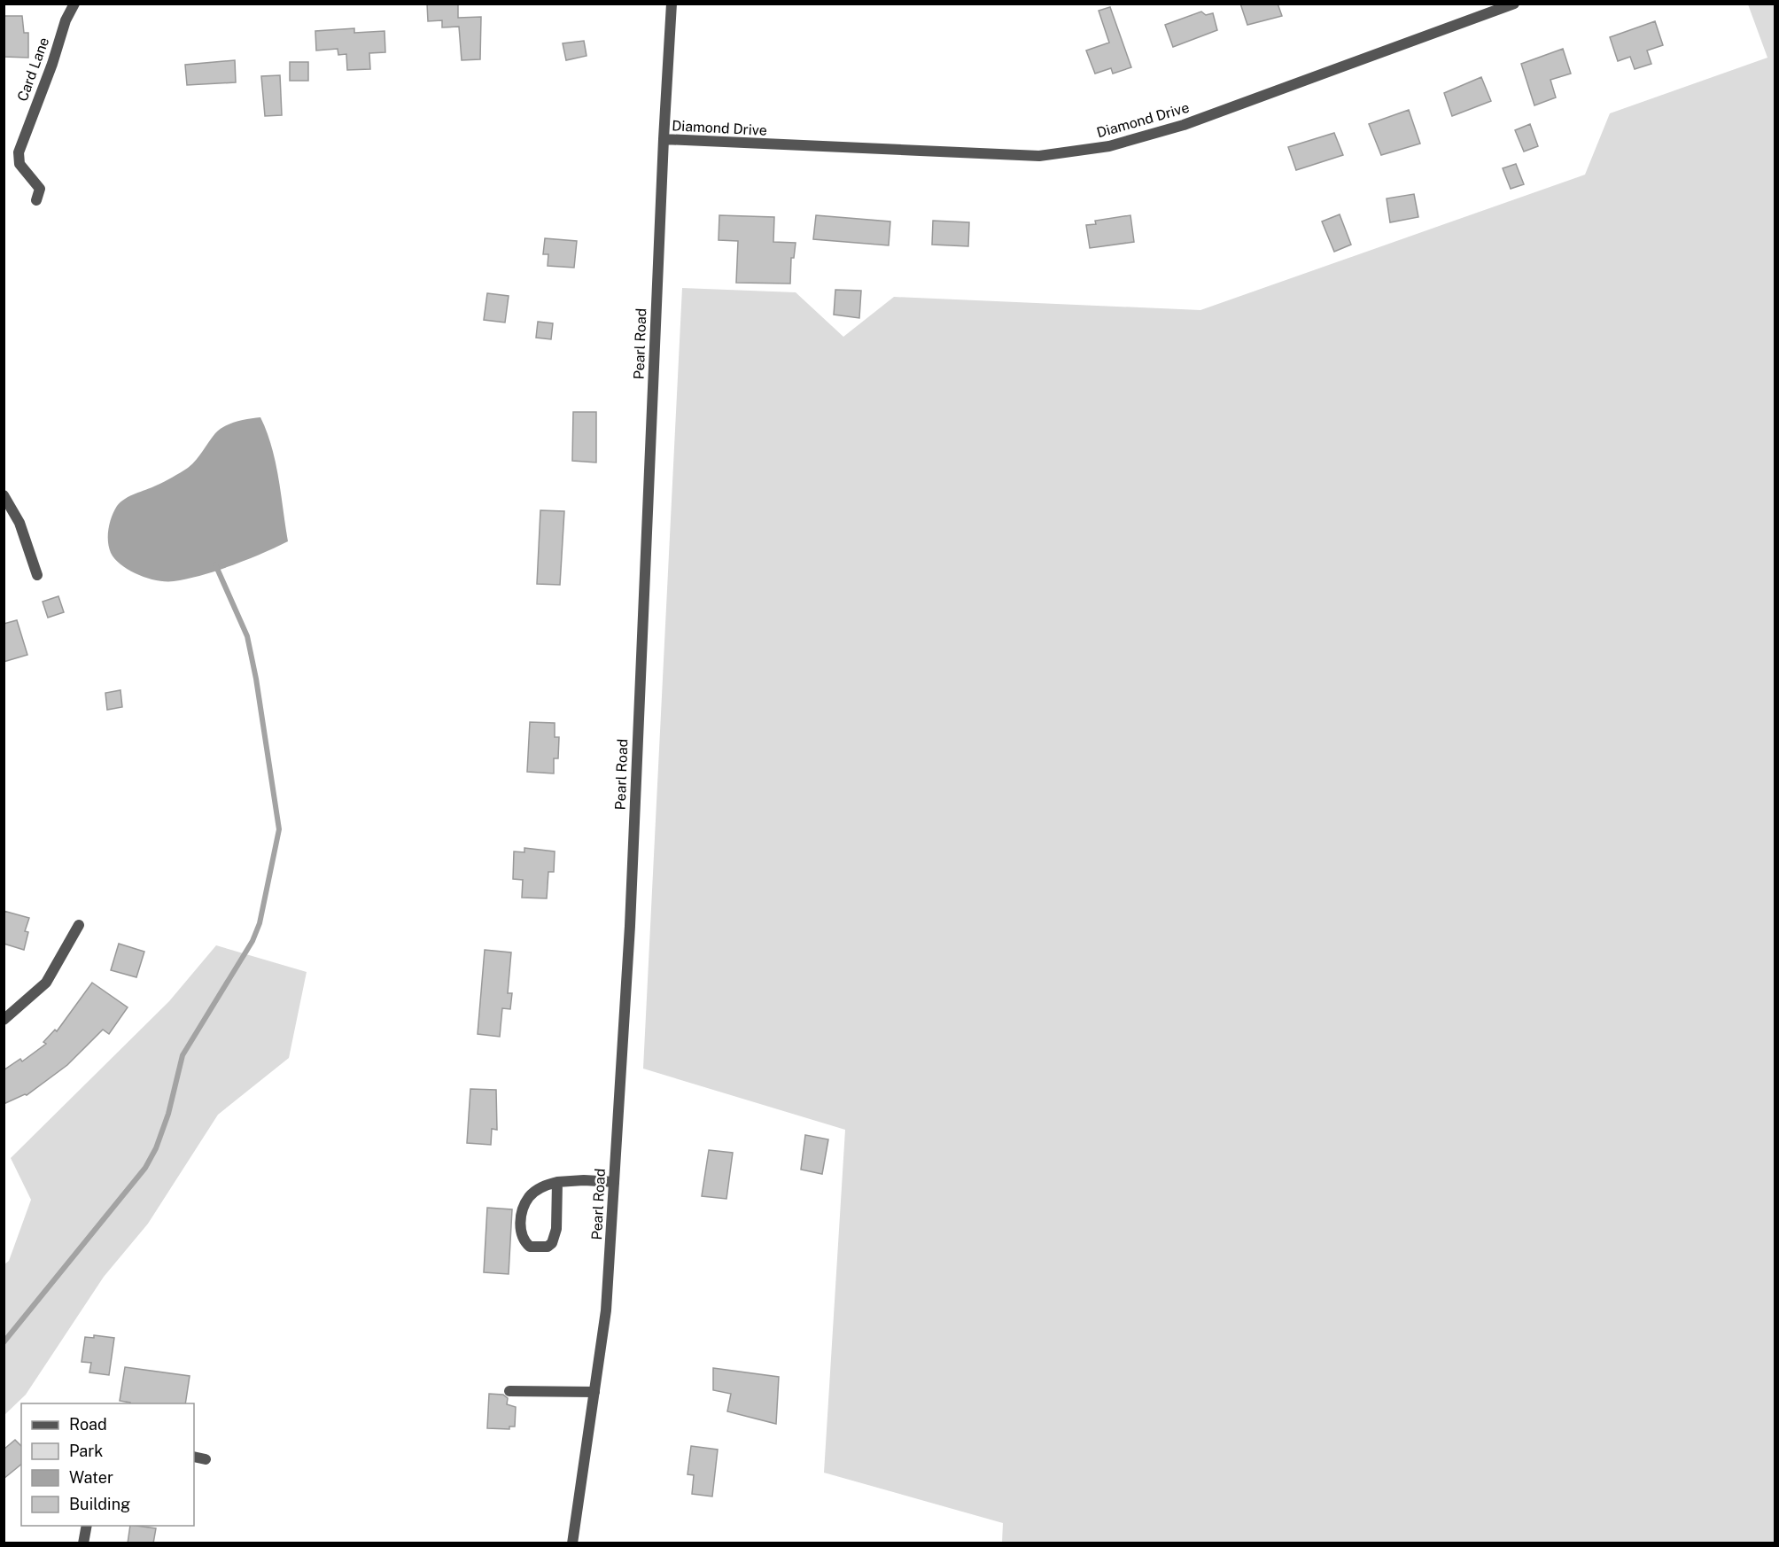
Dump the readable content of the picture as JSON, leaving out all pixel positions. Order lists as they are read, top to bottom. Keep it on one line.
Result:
{"streets":{"street":["Card Lane","Diamond Drive","Pearl Road"]},"crossings":[["Diamond Drive","Pearl Road"]],"legend":["Road","Park","Water","Building"]}
